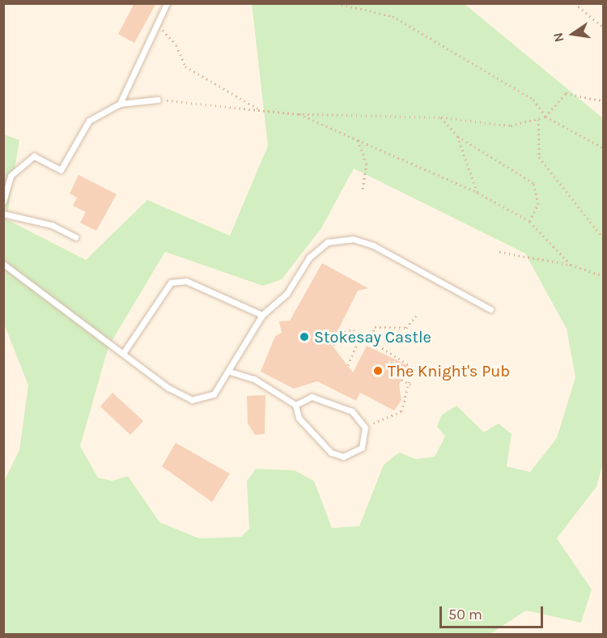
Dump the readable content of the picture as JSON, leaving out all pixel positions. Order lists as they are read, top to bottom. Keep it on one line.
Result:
{"places":["Stokesay Castle","The Knight's Pub"],"scale_bar":"50 m","north":"left"}
